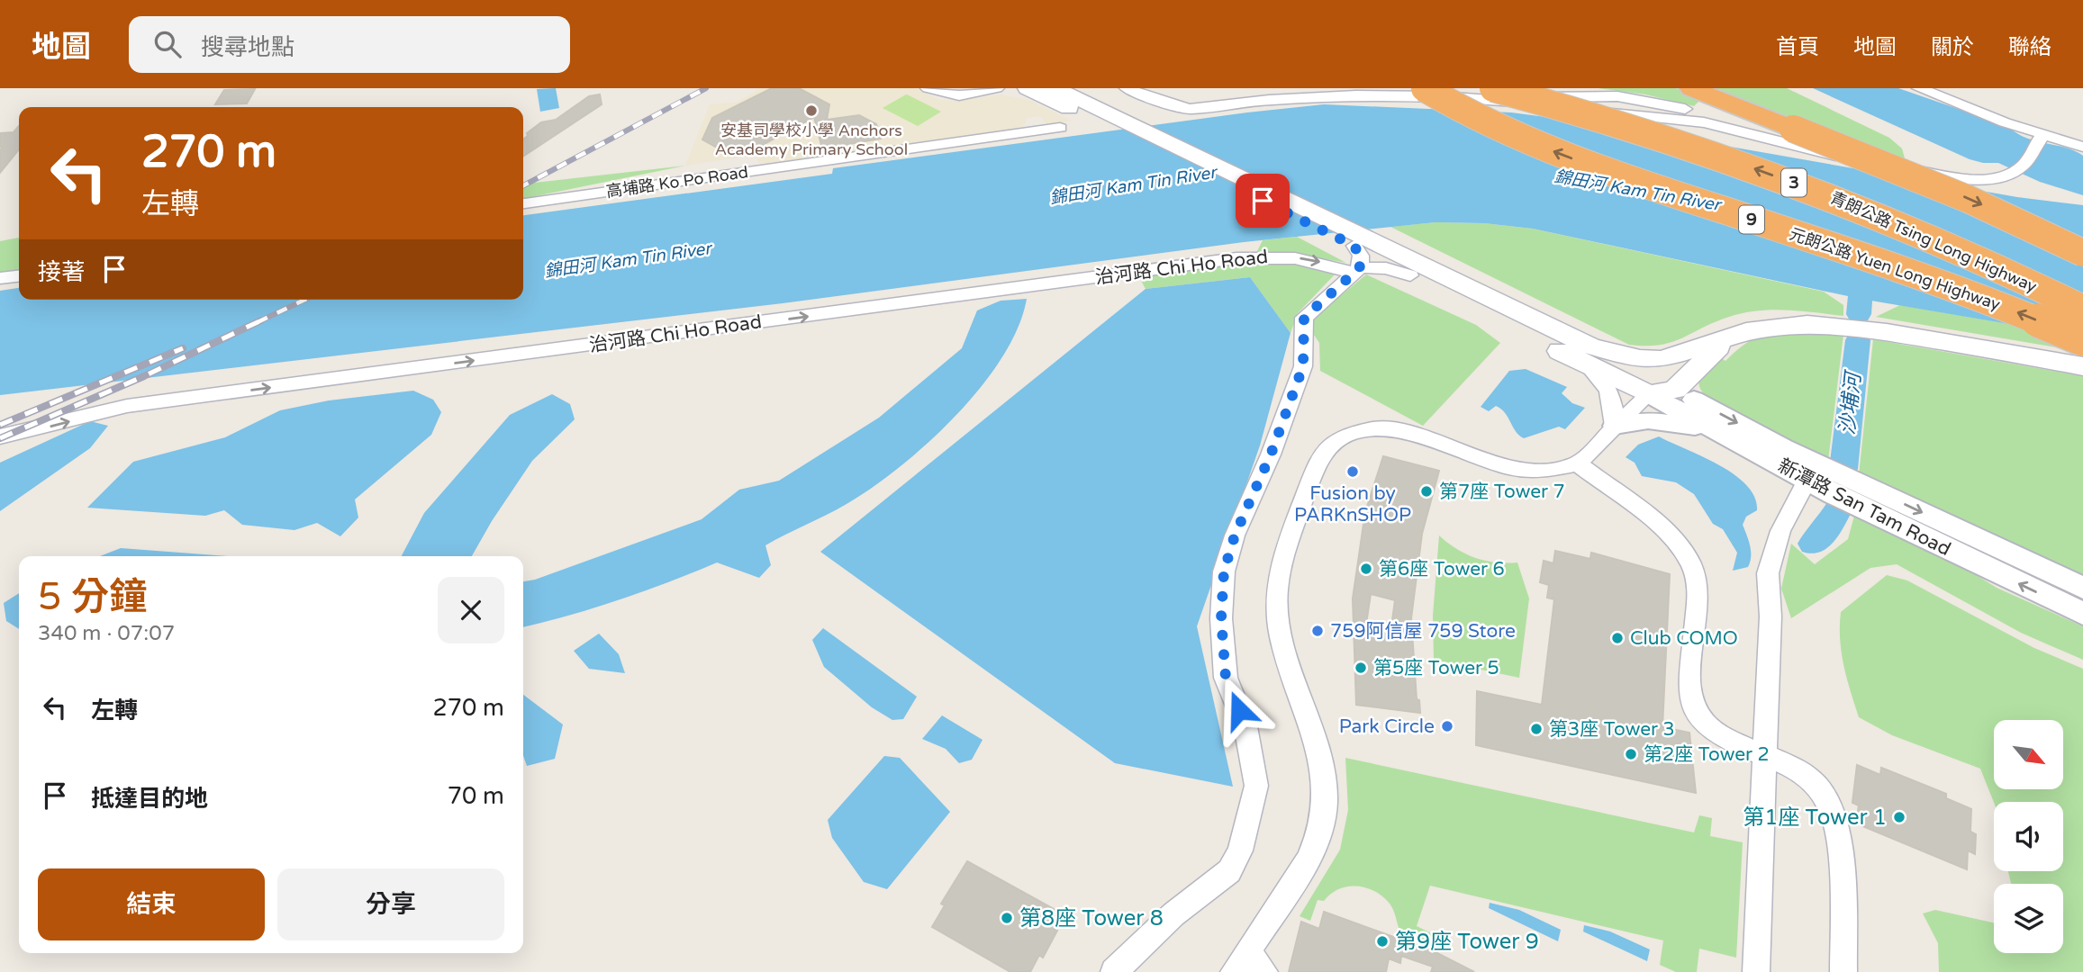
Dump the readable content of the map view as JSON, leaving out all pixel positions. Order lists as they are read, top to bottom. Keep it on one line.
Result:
{"streets":{"highway":["3","9","青朗公路 Tsing Long Highway","元朗公路 Yuen Long Highway"],"street":["高埔路 Ko Po Road","治河路 Chi Ho Road","新潭路 San Tam Road"]},"one_way":["治河路 Chi Ho Road"],"water":["錦田河 Kam Tin River","沙埔河"],"places":["安基司學校小學 Anchors Academy Primary School","Fusion by PARKnSHOP","第7座 Tower 7","第6座 Tower 6","759阿信屋 759 Store","Club COMO","第5座 Tower 5","Park Circle","第3座 Tower 3","第2座 Tower 2","第1座 Tower 1","第8座 Tower 8","第9座 Tower 9"],"north":"bottom right","page":{"header":"地圖","search":"搜尋地點","nav":["首頁","地圖","關於","聯絡"],"turn":["270 m","左轉"],"then":"接著","heading":["5 分鐘","340 m · 07:07"],"list":[{"name":"左轉","value":"270 m"},{"name":"抵達目的地","value":"70 m"}],"buttons":["結束","分享"]}}
